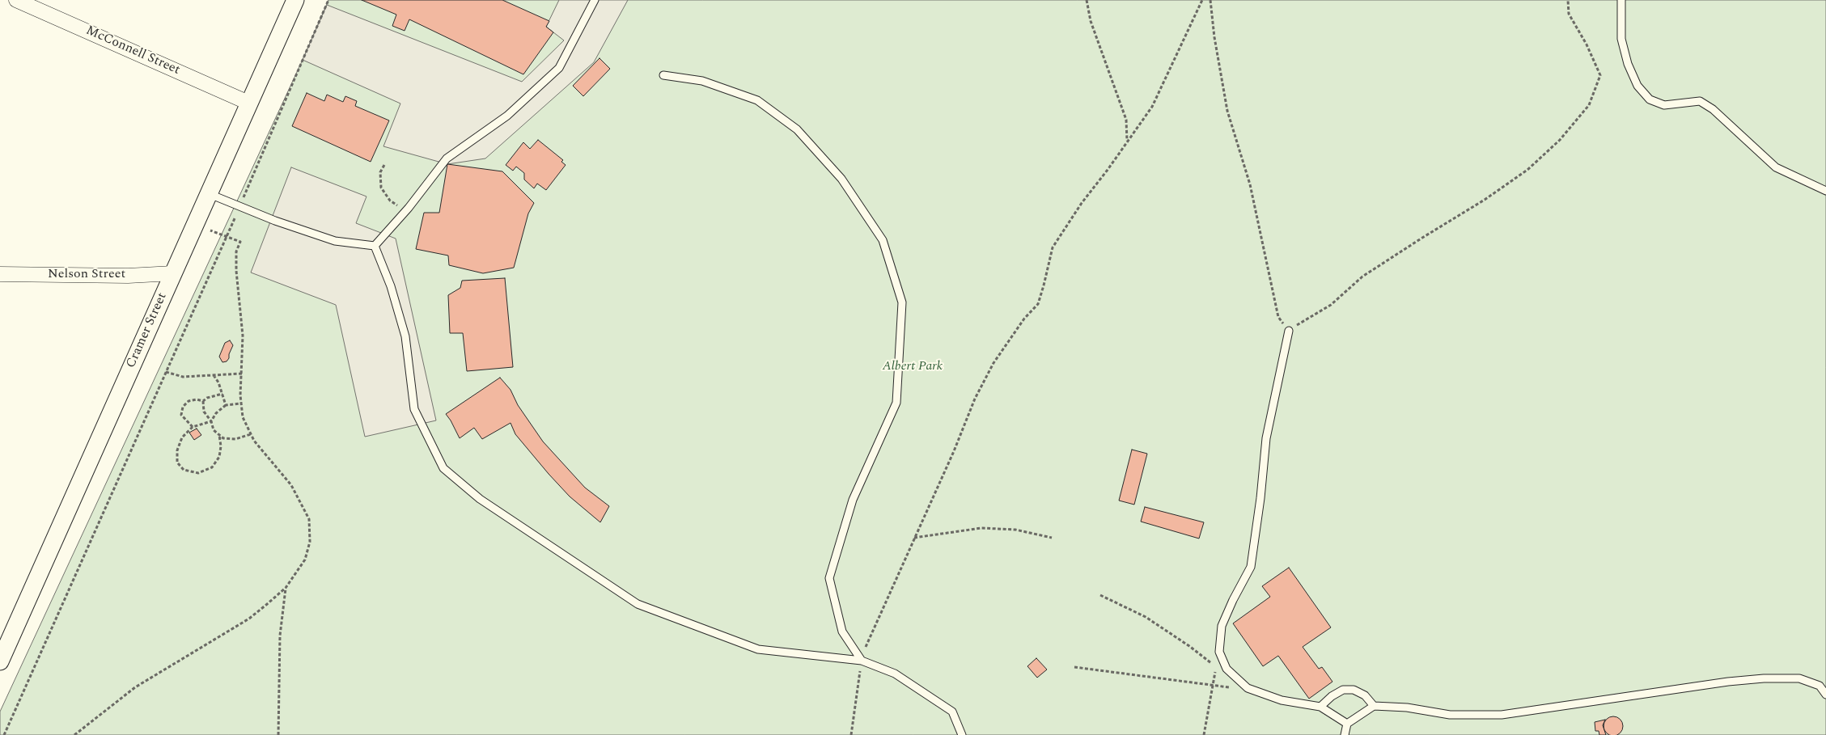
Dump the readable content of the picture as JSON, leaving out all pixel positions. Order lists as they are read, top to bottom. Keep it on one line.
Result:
{"streets":{"street":["McConnell Street","Nelson Street","Cramer Street"]},"crossings":[["McConnell Street","Cramer Street"],["Nelson Street","Cramer Street"]],"parks":["Albert Park"]}
